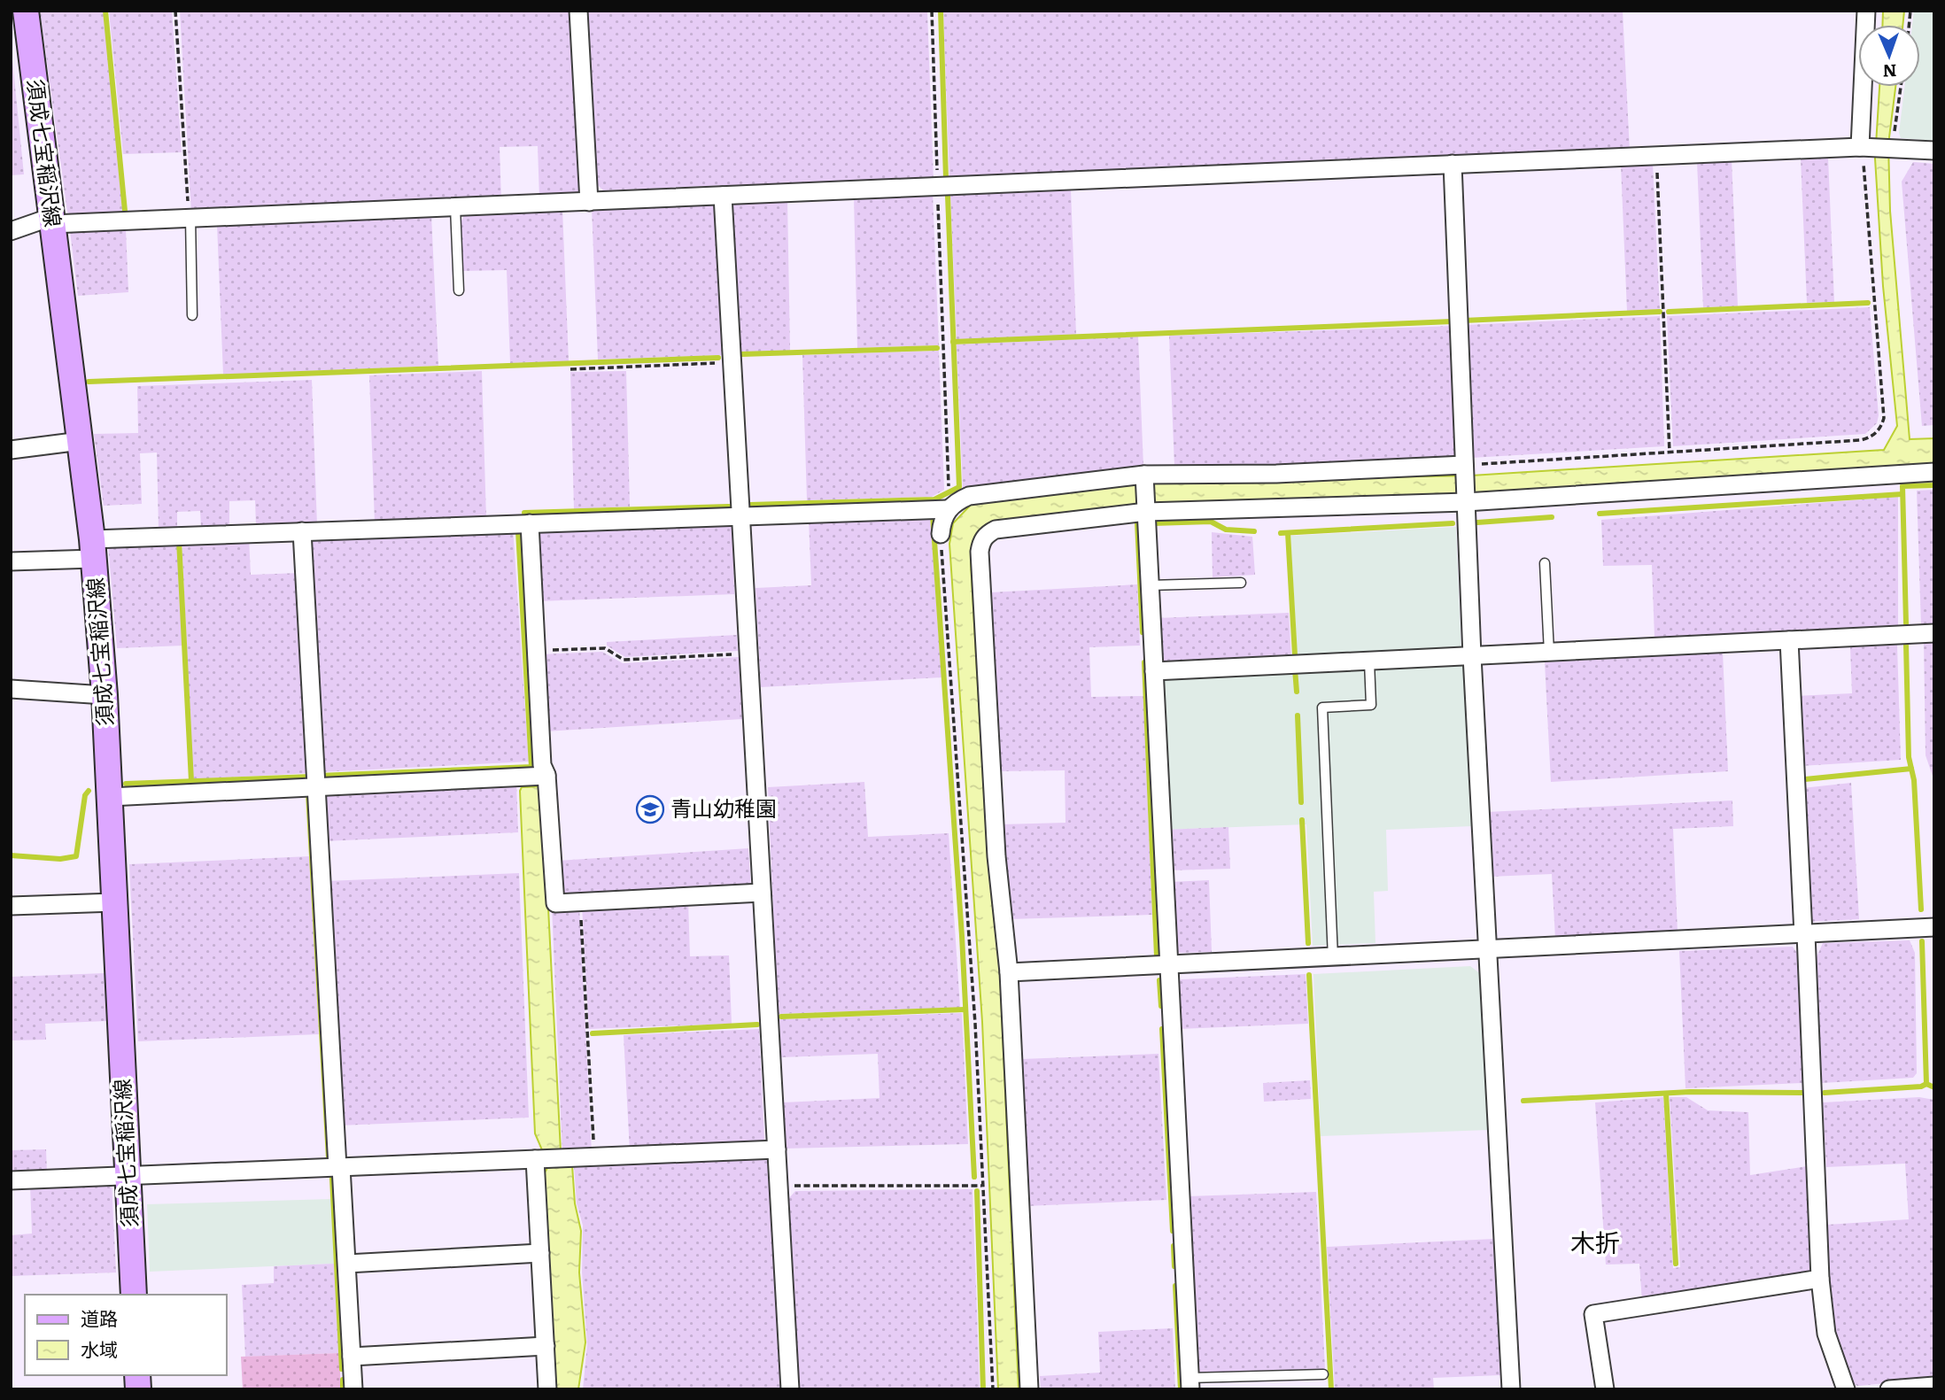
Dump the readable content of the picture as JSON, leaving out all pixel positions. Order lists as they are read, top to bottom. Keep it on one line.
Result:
{"streets":{"main road":["須成七宝稲沢線"]},"districts":["木折"],"places":{"school or university":["青山幼稚園"]},"legend":["道路","水域"],"north":"bottom"}
